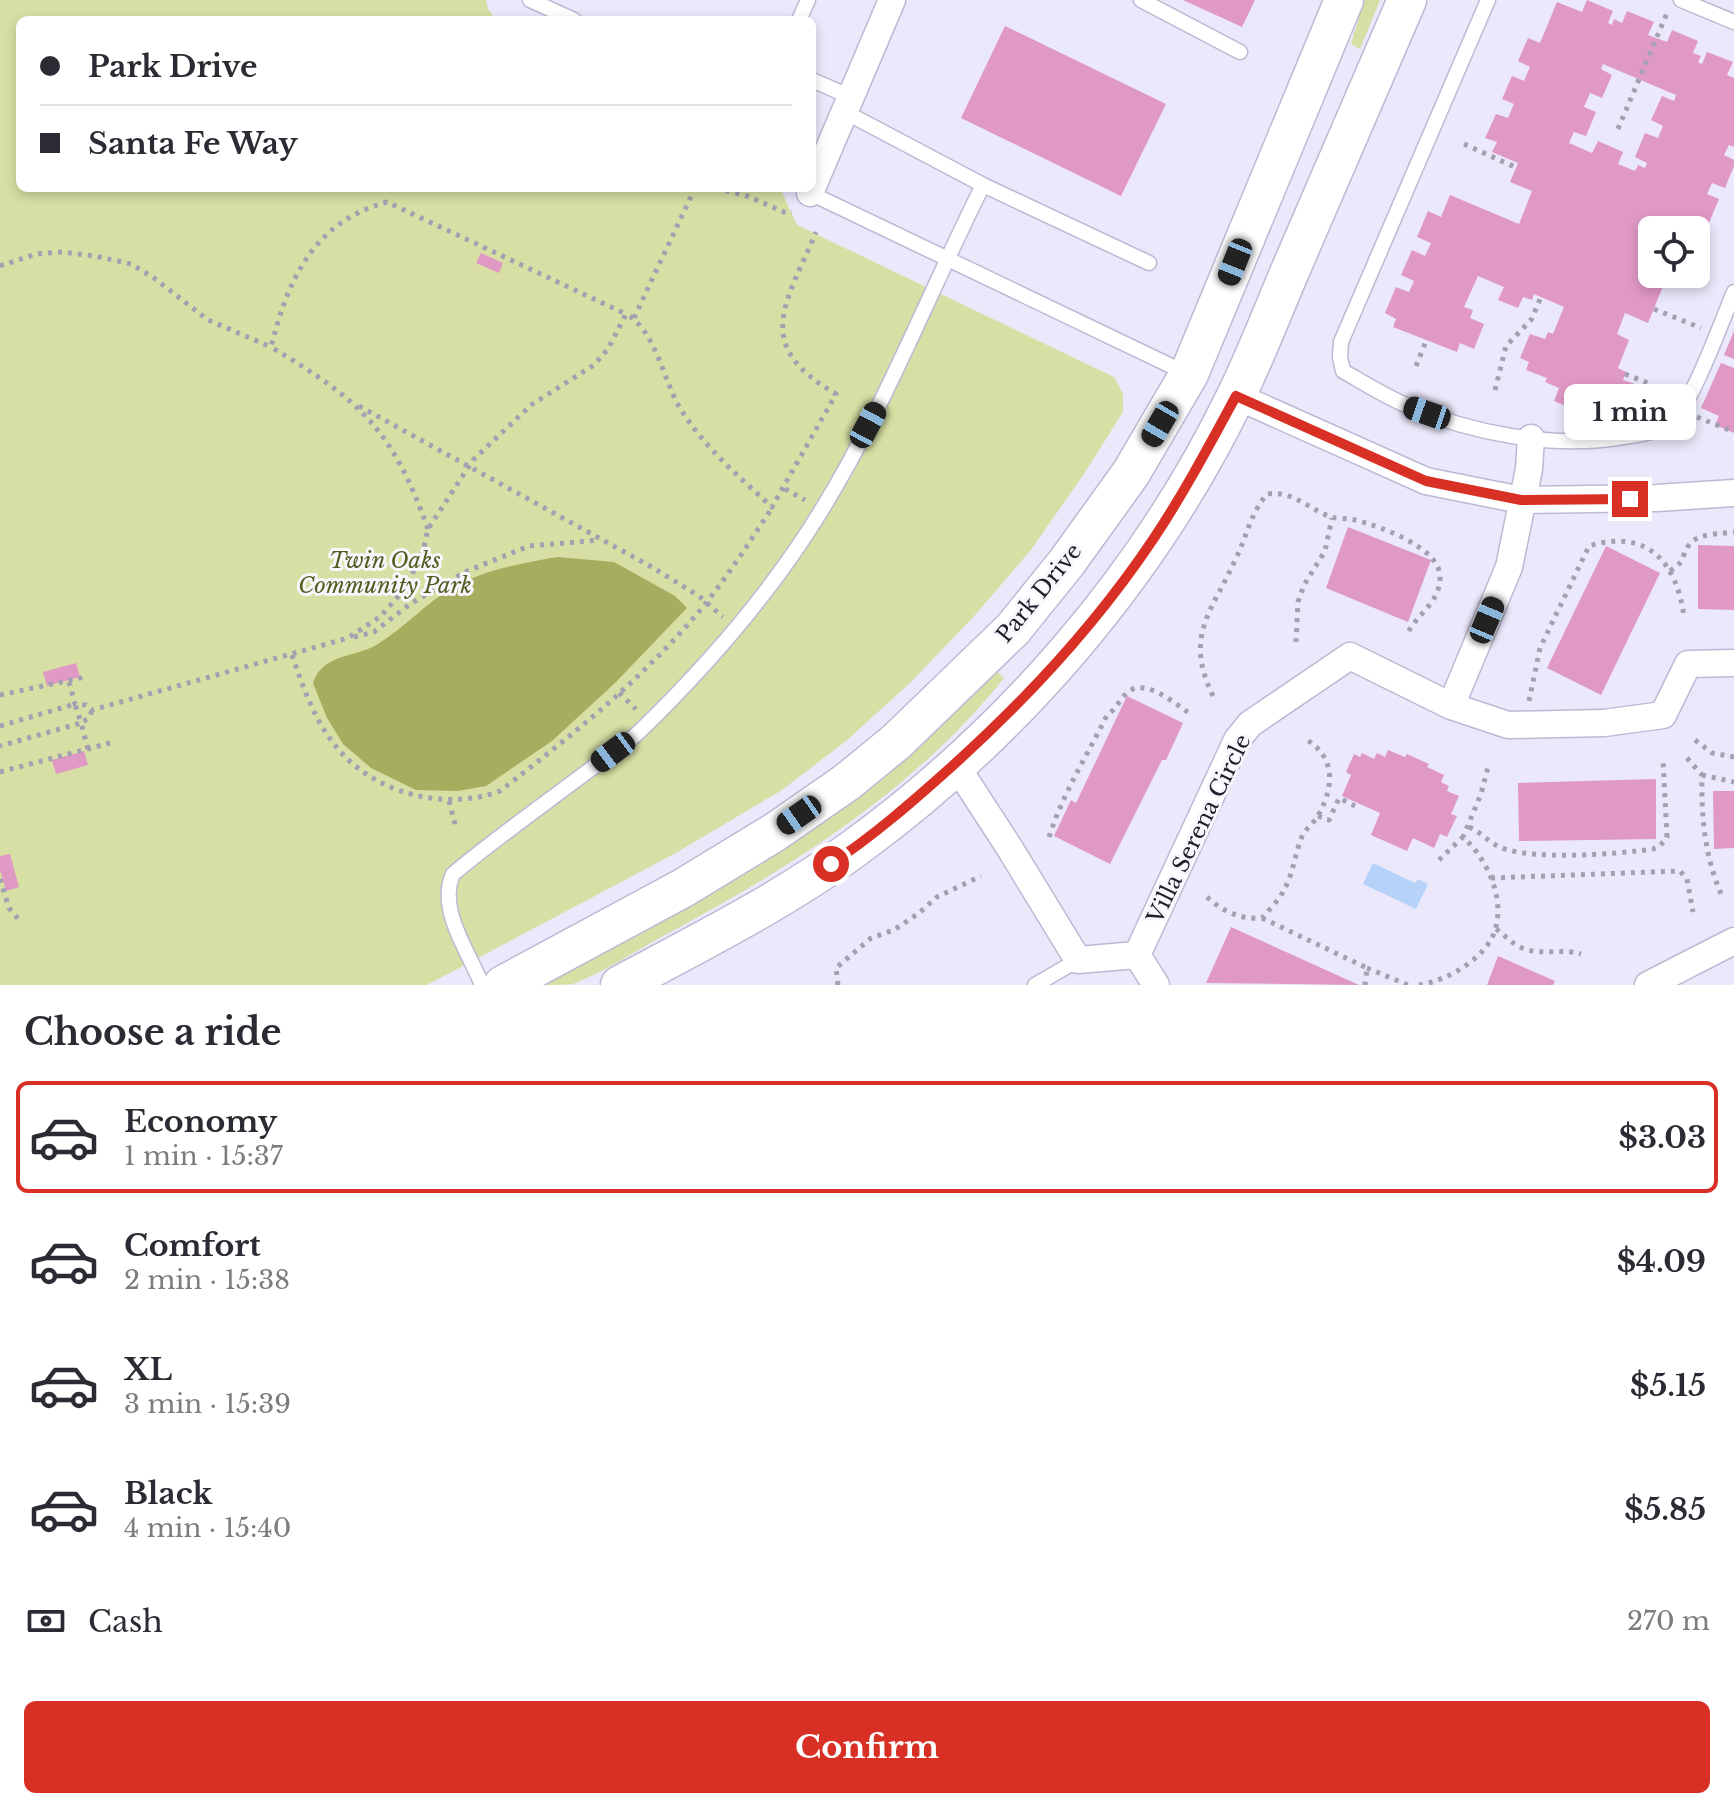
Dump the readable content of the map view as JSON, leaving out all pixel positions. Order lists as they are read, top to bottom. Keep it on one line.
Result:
{"streets":{"main road":["Park Drive"],"street":["Villa Serena Circle"]},"parks":["Twin Oaks Community Park"],"page":{"banner":["Park Drive","Santa Fe Way"],"bubble":"1 min","heading":"Choose a ride","list":[{"name":"Economy","note":"1 min · 15:37","value":"$3.03"},{"name":"Comfort","note":"2 min · 15:38","value":"$4.09"},{"name":"XL","note":"3 min · 15:39","value":"$5.15"},{"name":"Black","note":"4 min · 15:40","value":"$5.85"}],"pay":["Cash","270 m"],"buttons":"Confirm"}}
